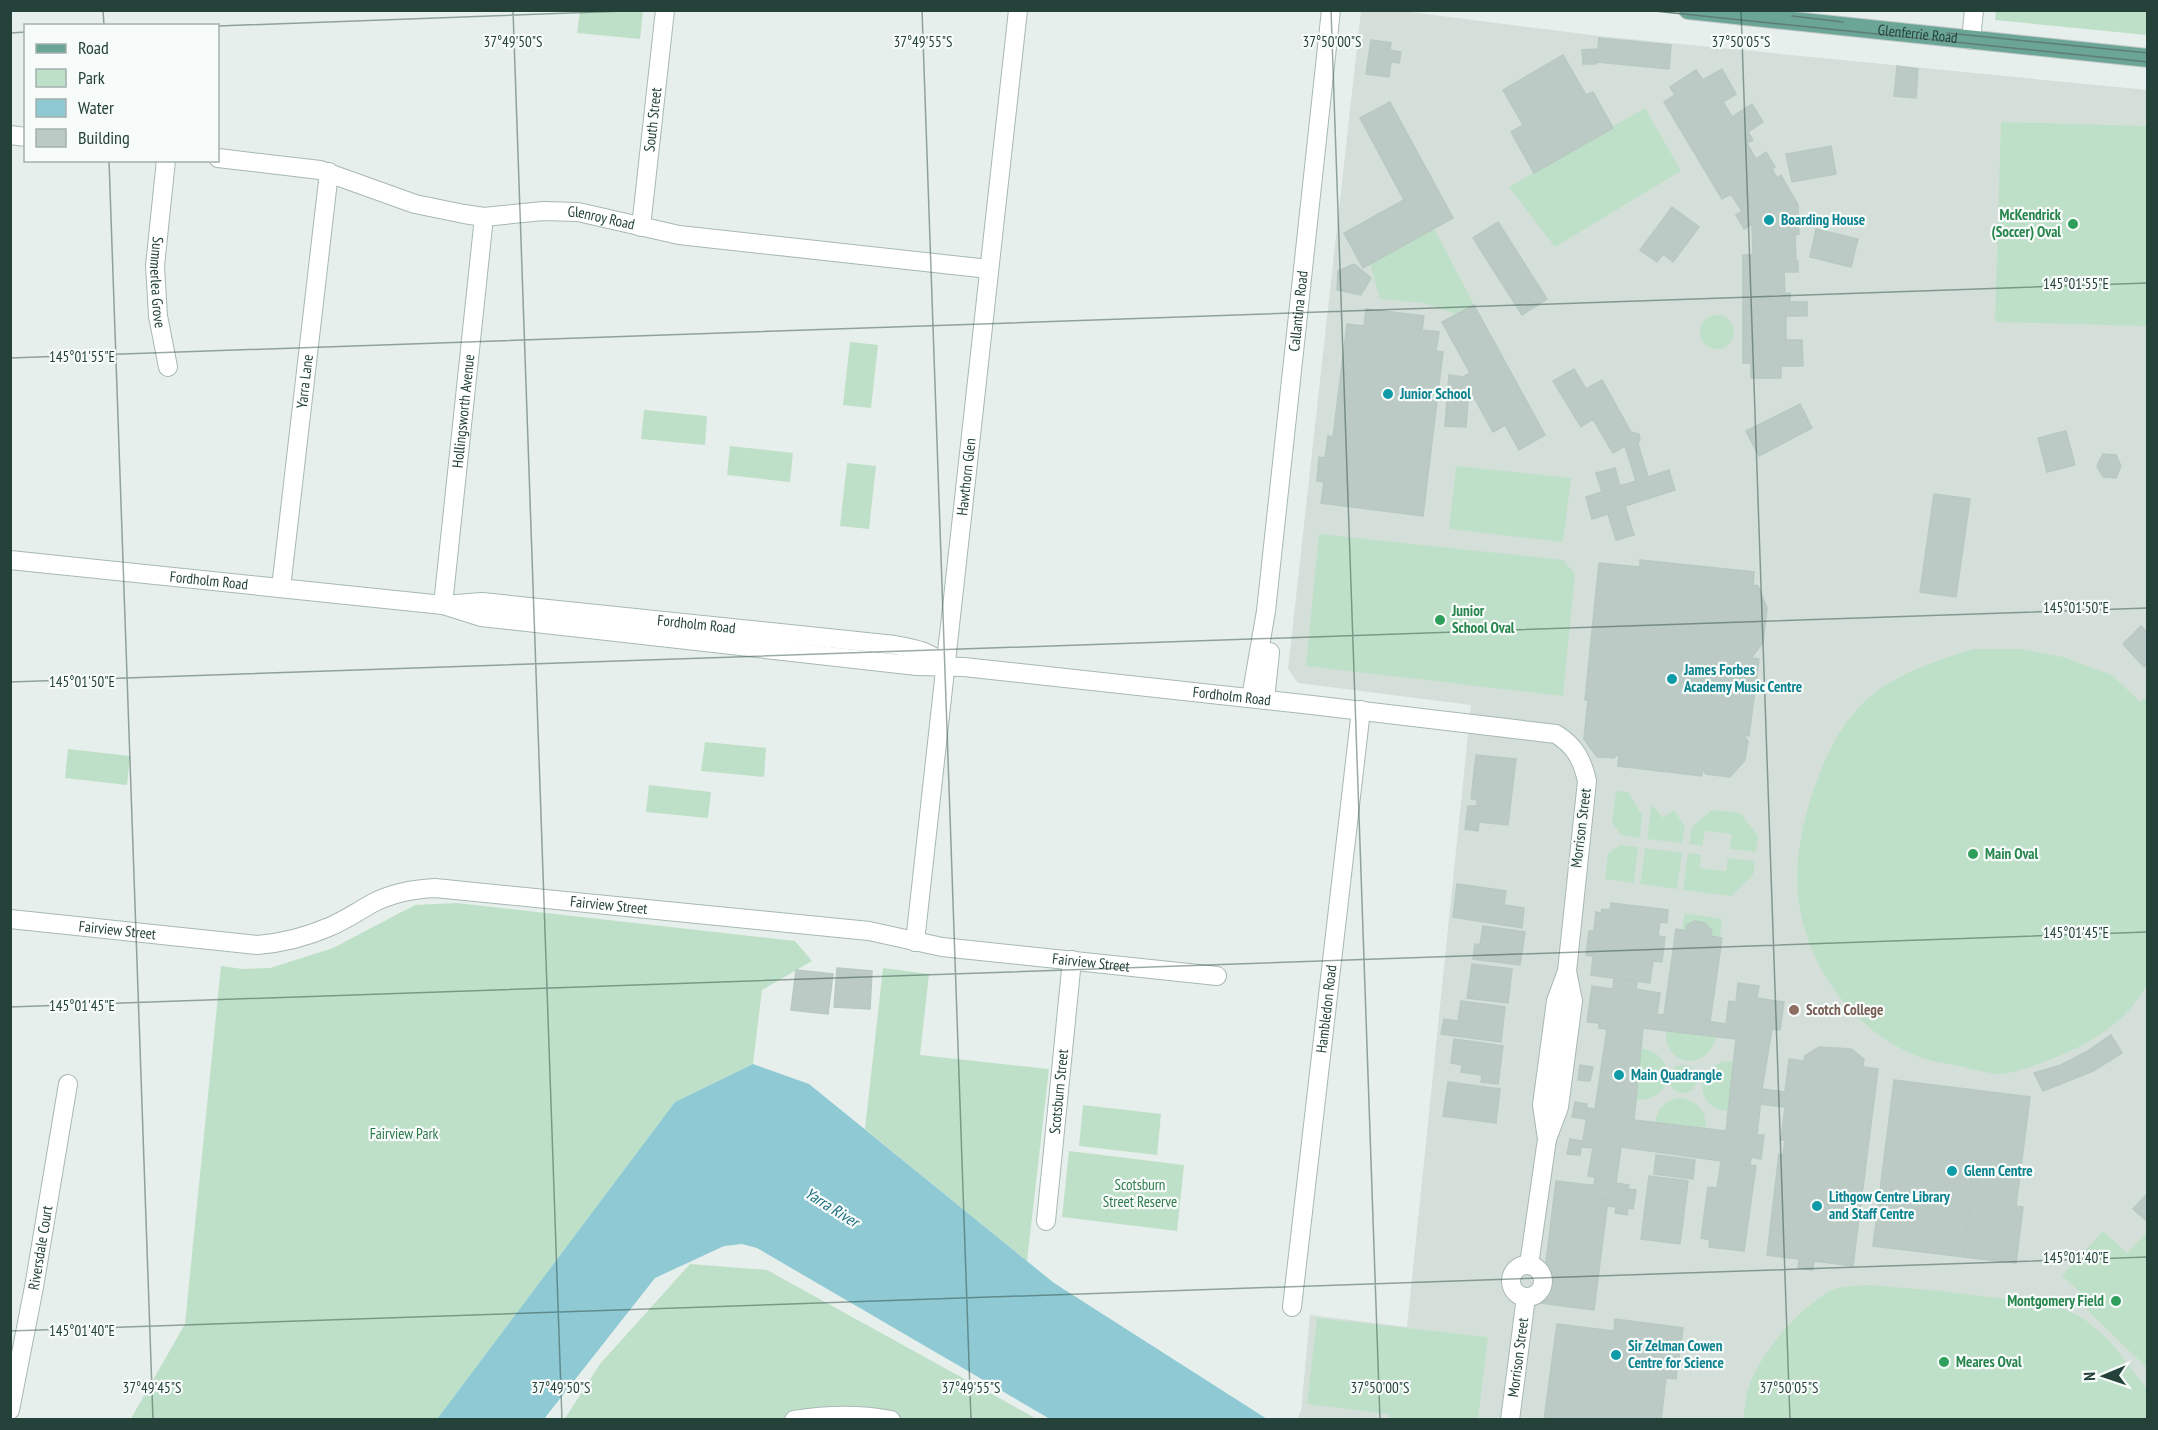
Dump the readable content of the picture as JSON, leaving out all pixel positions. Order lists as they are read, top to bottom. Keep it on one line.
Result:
{"streets":{"main road":["Glenferrie Road"],"street":["South Street","Glenroy Road","Summerlea Grove","Callantina Road","Yarra Lane","Hollingsworth Avenue","Hawthorn Glen","Fordholm Road","Morrison Street","Fairview Street","Hambledon Road","Scotsburn Street","Riversdale Court"]},"crossings":[["South Street","Glenroy Road"],["Glenroy Road","Yarra Lane"],["Glenroy Road","Hollingsworth Avenue"],["Glenroy Road","Hawthorn Glen"],["Callantina Road","Fordholm Road"],["Yarra Lane","Fordholm Road"],["Hollingsworth Avenue","Fordholm Road"],["Hawthorn Glen","Fordholm Road"],["Hawthorn Glen","Fairview Street"],["Fordholm Road","Morrison Street"],["Fordholm Road","Hambledon Road"],["Fairview Street","Scotsburn Street"]],"water":["Yarra River"],"parks":["Fairview Park","Scotsburn Street Reserve"],"places":["Boarding House","McKendrick (Soccer) Oval","Junior School","Junior School Oval","James Forbes Academy Music Centre","Main Oval","Scotch College","Main Quadrangle","Glenn Centre","Lithgow Centre Library and Staff Centre","Montgomery Field","Sir Zelman Cowen Centre for Science","Meares Oval"],"legend":["Road","Park","Water","Building"],"north":"left","coordinates":["37°49'50\"S","37°49'55\"S","37°50'00\"S","37°50'05\"S","145°01'55\"E","145°01'50\"E","145°01'45\"E","145°01'40\"E","37°49'45\"S"]}
